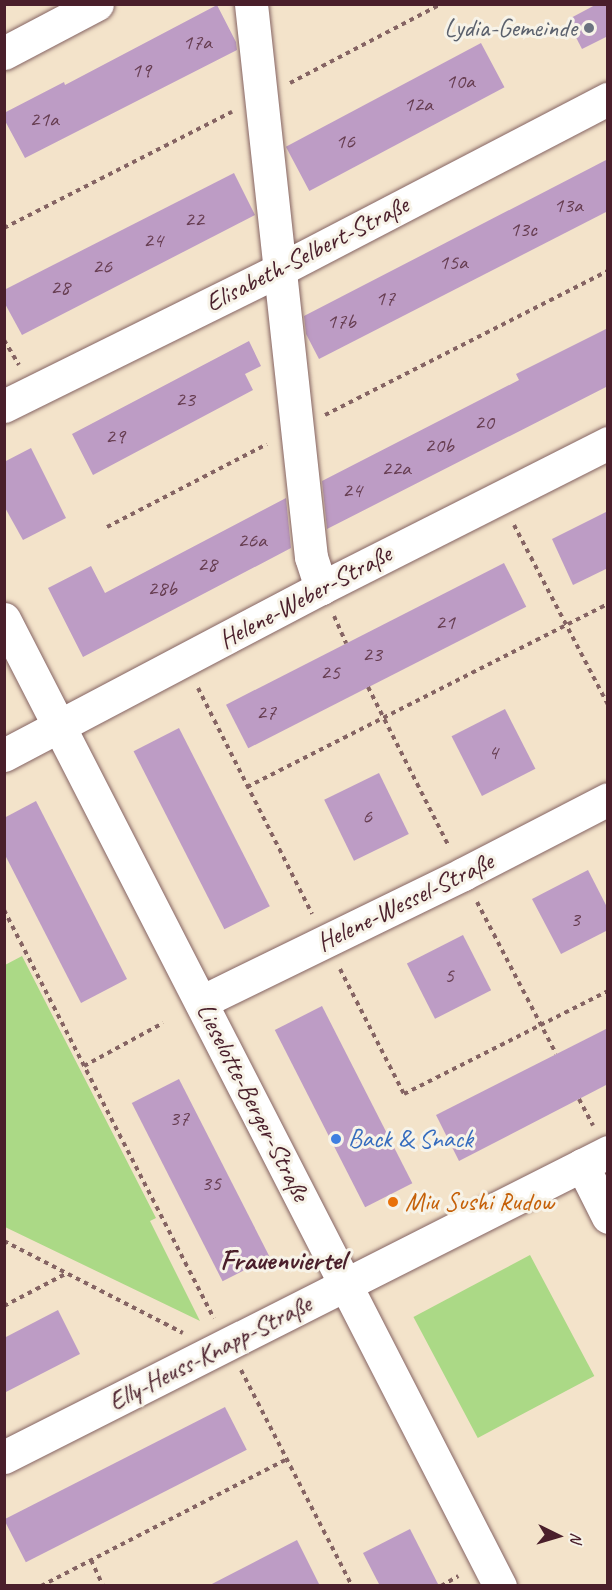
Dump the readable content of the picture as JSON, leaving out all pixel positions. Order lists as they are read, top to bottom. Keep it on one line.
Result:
{"streets":{"street":["Elisabeth-Selbert-Straße","Helene-Weber-Straße","Helene-Wessel-Straße","Lieselotte-Berger-Straße","Elly-Heuss-Knapp-Straße"]},"crossings":[["Helene-Weber-Straße","Lieselotte-Berger-Straße"],["Helene-Wessel-Straße","Lieselotte-Berger-Straße"],["Lieselotte-Berger-Straße","Elly-Heuss-Knapp-Straße"]],"districts":["Frauenviertel"],"places":["Lydia-Gemeinde","Back & Snack","Miu Sushi Rudow"],"house_numbers":["17a","19","10a","12a","21a","16","13a","22","13c","24","15a","26","28","17","17b","23","20","29","20b","22a","24","26a","28","28b","21","23","25","27","4","6","3","5","37","35"],"north":"right"}
